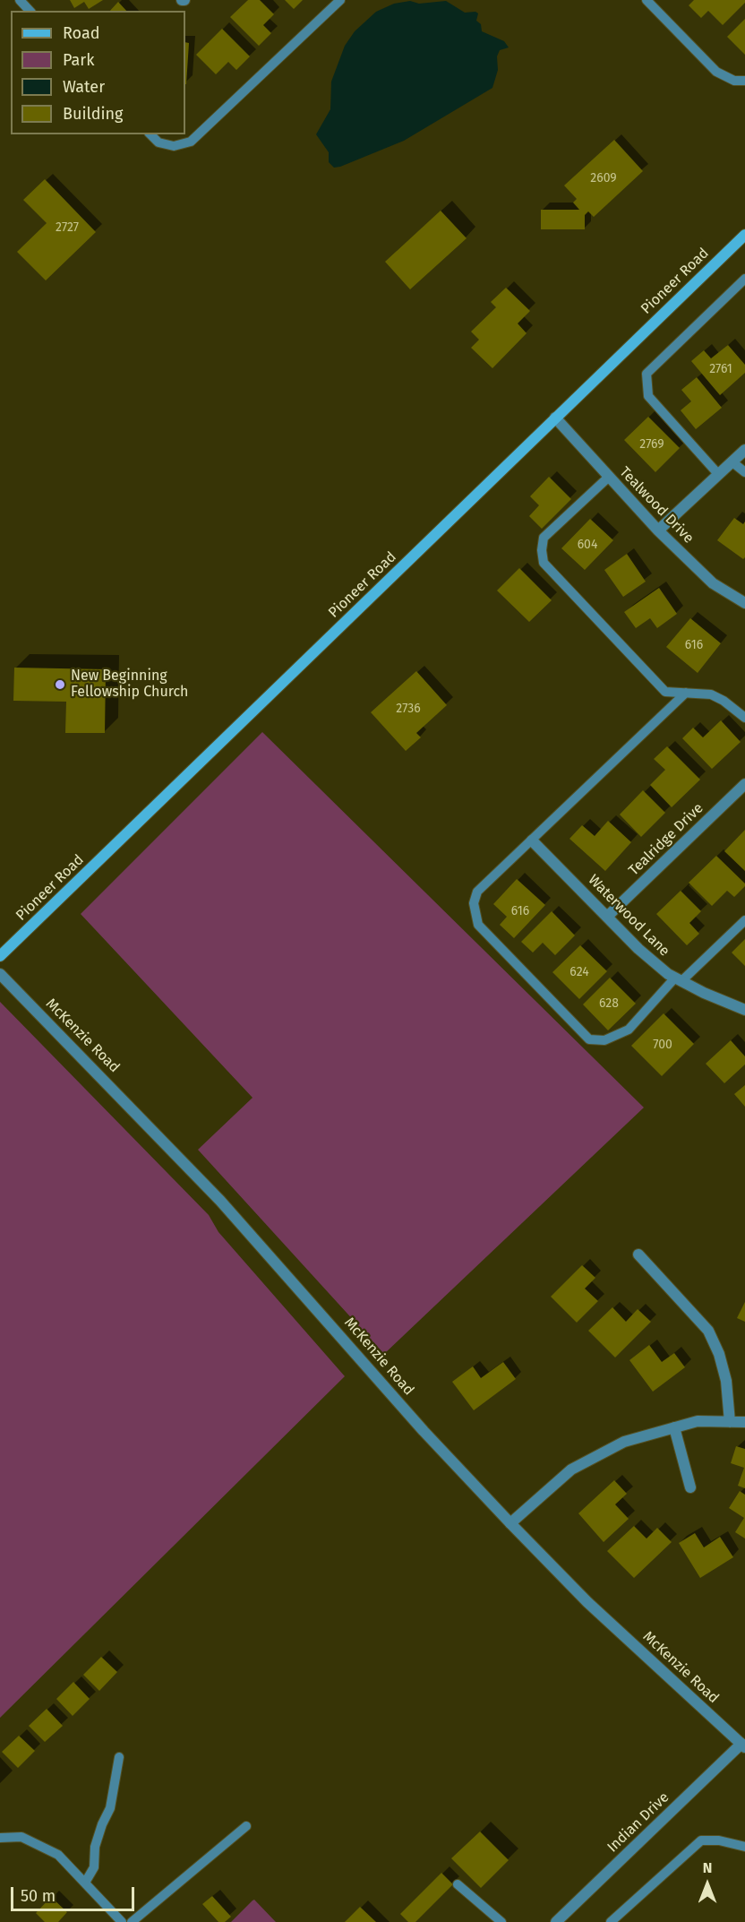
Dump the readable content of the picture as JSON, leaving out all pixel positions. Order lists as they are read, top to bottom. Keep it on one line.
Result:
{"streets":{"main road":["Pioneer Road"],"street":["Tealwood Drive","Tealridge Drive","Waterwood Lane","McKenzie Road","Indian Drive"]},"crossings":[["Pioneer Road","Tealwood Drive"],["Tealridge Drive","Waterwood Lane"],["McKenzie Road","Indian Drive"]],"places":["New Beginning Fellowship Church"],"house_numbers":["2609","2727","2761","2769","604","616","2736","616","624","628","700"],"legend":["Road","Park","Water","Building"],"scale_bar":"50 m","north":"top"}
